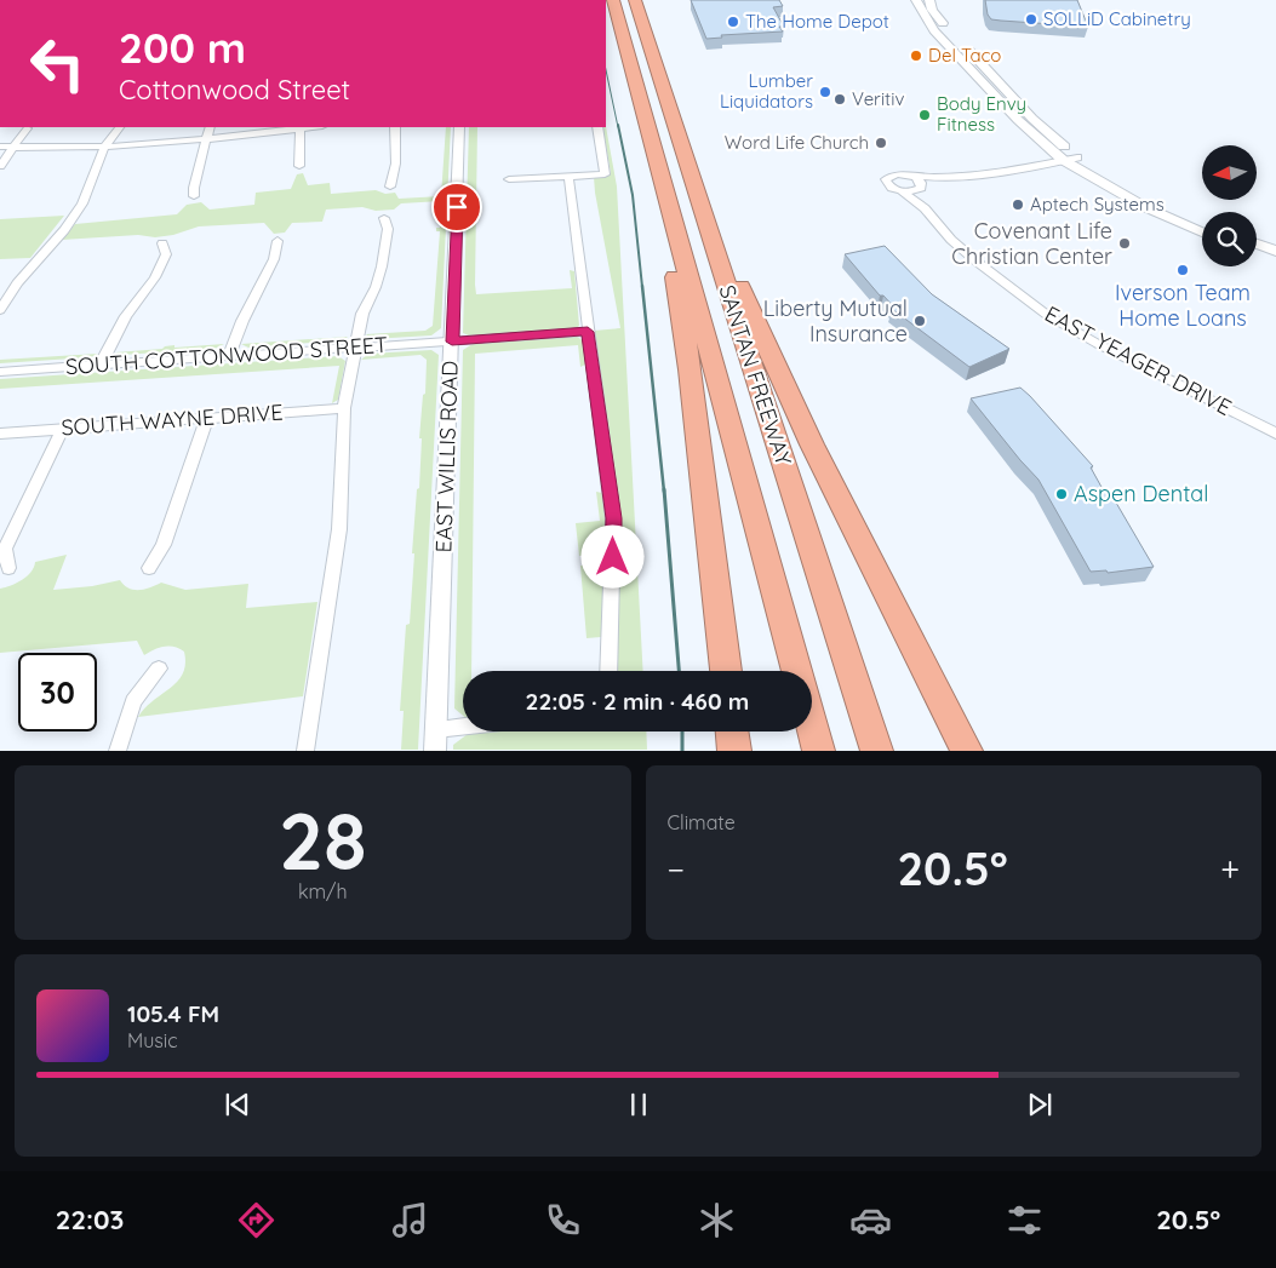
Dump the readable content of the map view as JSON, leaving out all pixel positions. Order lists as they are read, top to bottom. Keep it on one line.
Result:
{"streets":{"highway":["SANTAN FREEWAY"],"street":["SOUTH COTTONWOOD STREET","EAST YEAGER DRIVE","SOUTH WAYNE DRIVE","EAST WILLIS ROAD"]},"crossings":[["SOUTH COTTONWOOD STREET","EAST WILLIS ROAD"]],"places":["SOLLiD Cabinetry","The Home Depot","Del Taco","Lumber Liquidators","Veritiv","Body Envy Fitness","Word Life Church","Aptech Systems","Covenant Life Christian Center","Iverson Team Home Loans","Liberty Mutual Insurance","Aspen Dental"],"north":"left","page":{"turn":["200 m","Cottonwood Street"],"limit":"30","trip":"22:05 · 2 min · 460 m","tile":[["28","km/h"],"Climate"],"heat":["−","20.5°","+"],"song":["105.4 FM","Music"],"tabs":["22:03","20.5°"]}}
